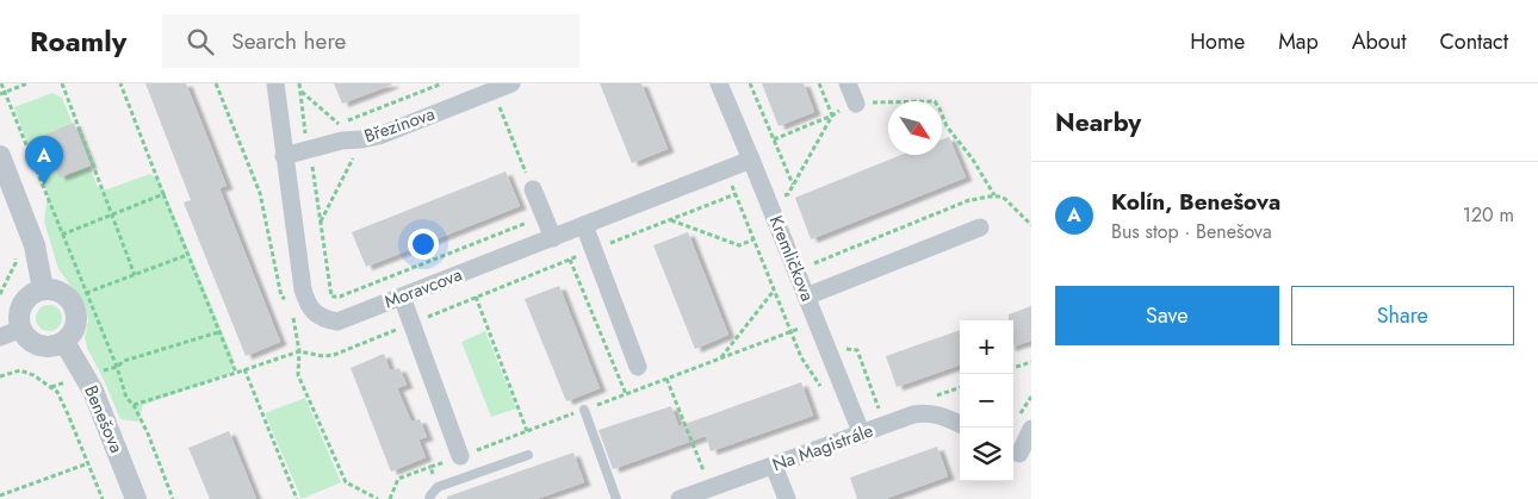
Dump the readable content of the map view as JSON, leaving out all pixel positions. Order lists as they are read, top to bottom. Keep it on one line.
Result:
{"streets":{"street":["Březinova","Kremličkova","Moravcova","Benešova","Na Magistrále"]},"crossings":[["Březinova","Moravcova"],["Kremličkova","Moravcova"],["Kremličkova","Na Magistrále"]],"north":"bottom right","page":{"header":"Roamly","search":"Search here","nav":["Home","Map","About","Contact"],"heading":"Nearby","pins":"A","list":[{"mark":"A","name":"Kolín, Benešova","note":"Bus stop · Benešova","value":"120 m"}],"buttons":["Save","Share"],"map_buttons":["+","−"]}}
